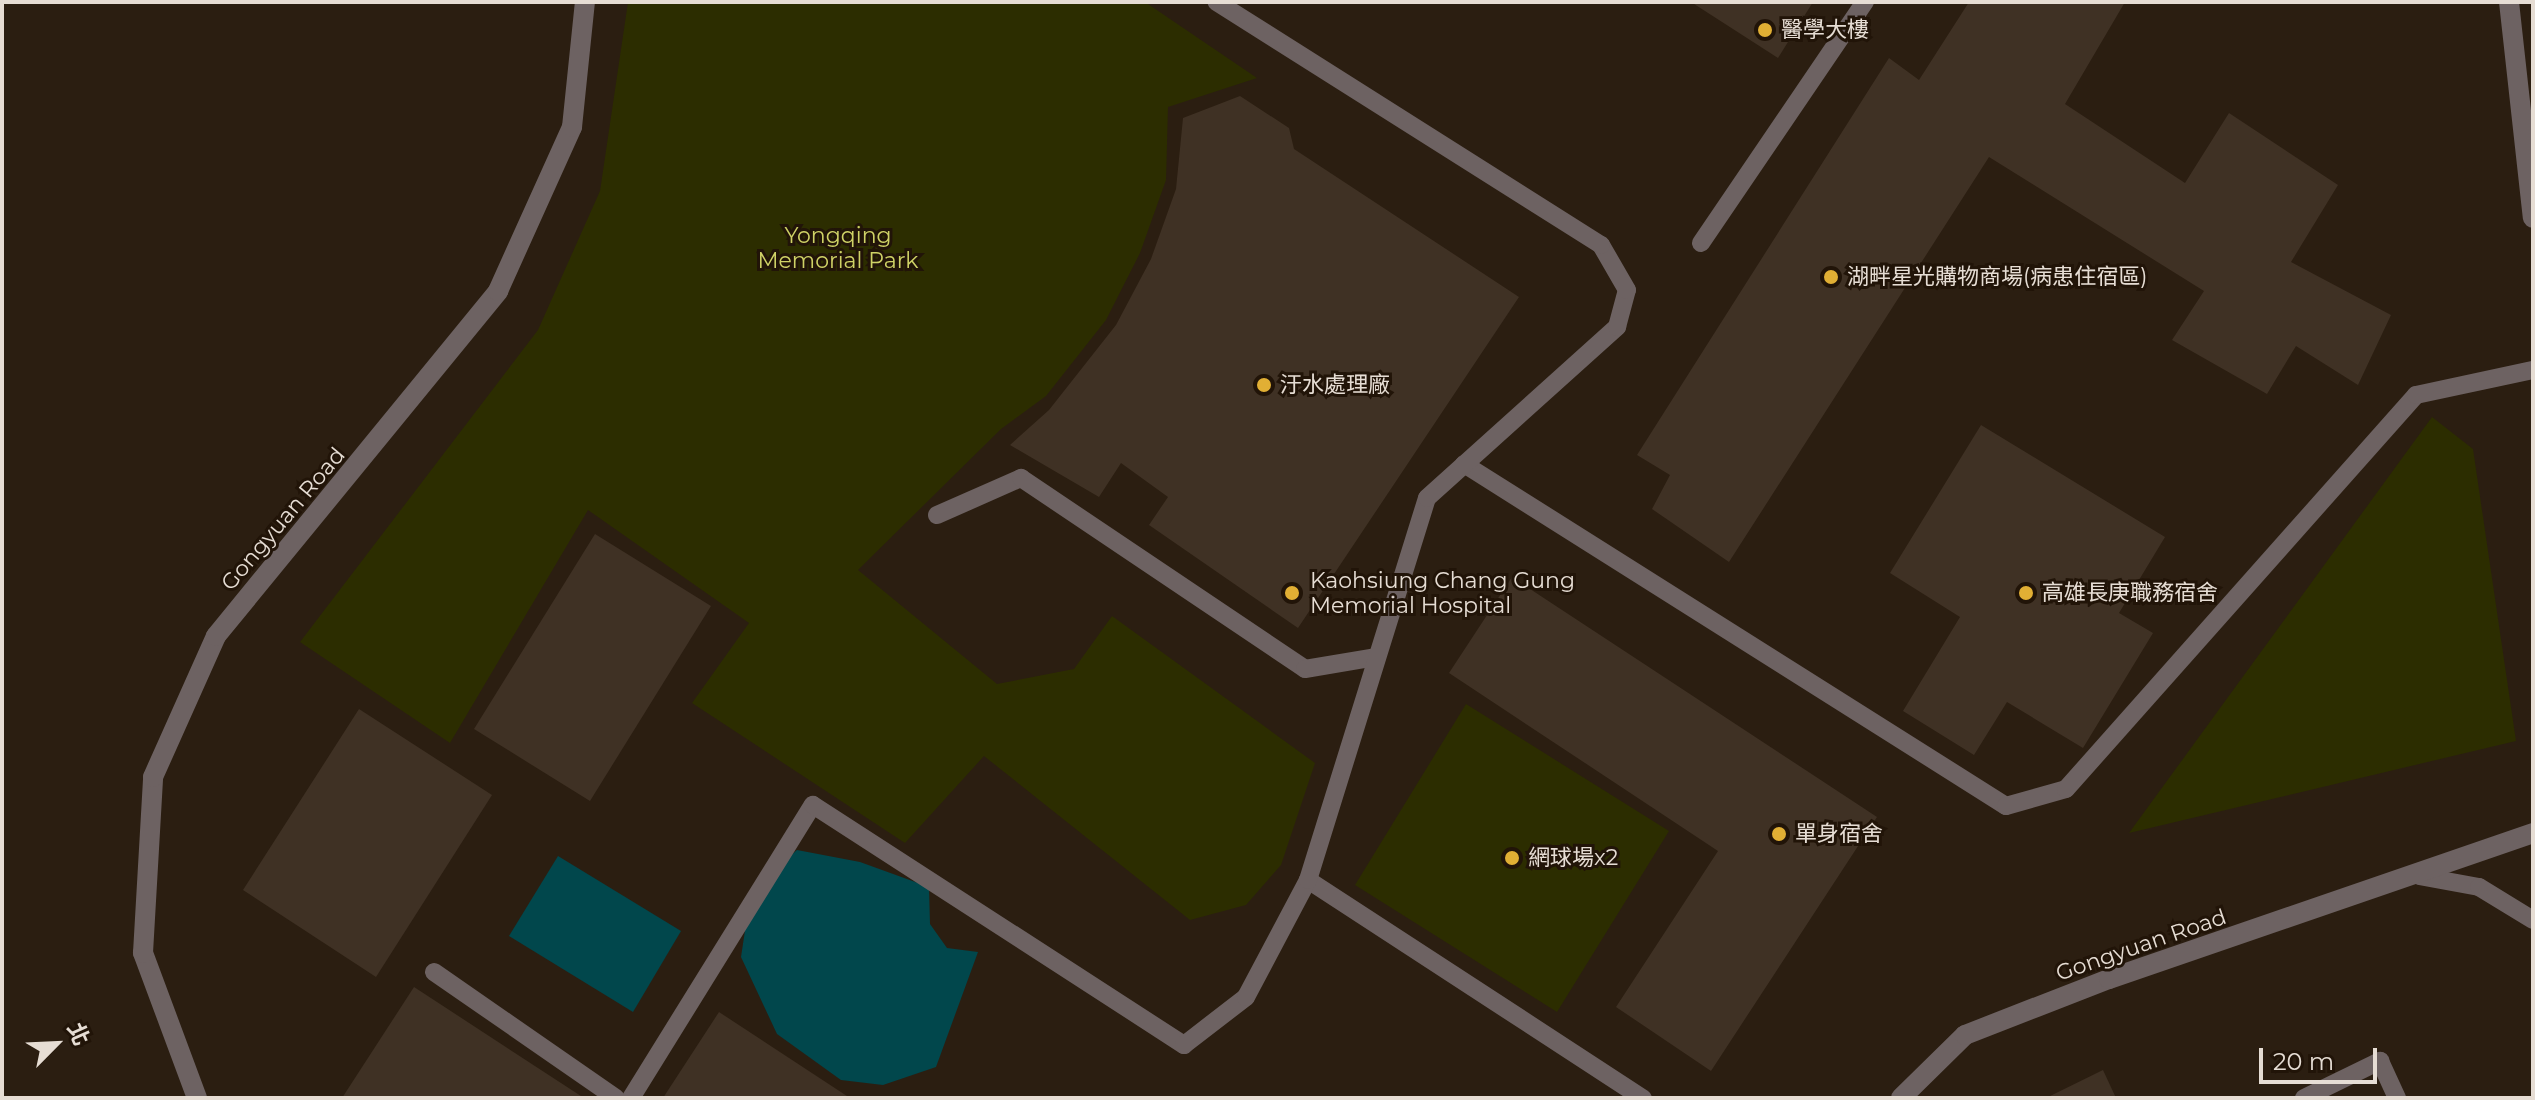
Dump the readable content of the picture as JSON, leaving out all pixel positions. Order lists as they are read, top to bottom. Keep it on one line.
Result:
{"streets":{"street":["Gongyuan Road"]},"parks":["Yongqing Memorial Park"],"places":["醫學大樓","湖畔星光購物商場(病患住宿區)","汙水處理廠","Kaohsiung Chang Gung Memorial Hospital","高雄長庚職務宿舍","單身宿舍","網球場x2"],"scale_bar":"20 m","north":"top right"}
